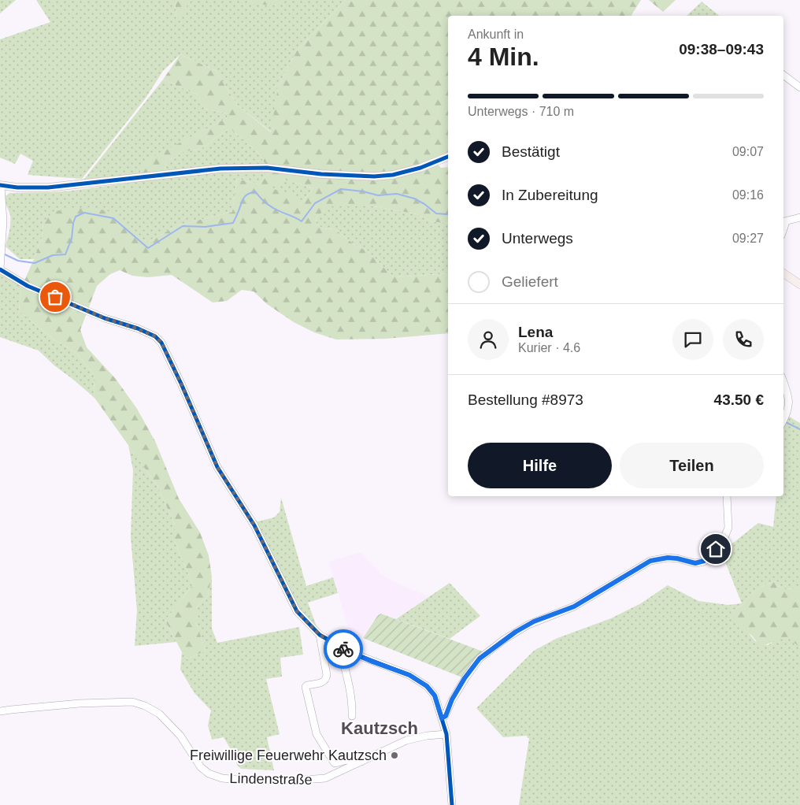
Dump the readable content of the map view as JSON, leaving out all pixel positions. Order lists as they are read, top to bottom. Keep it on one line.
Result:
{"streets":{"street":["Lindenstraße"]},"districts":["Kautzsch"],"places":["Freiwillige Feuerwehr Kautzsch"],"page":{"heading":["4 Min.","Ankunft in","09:38–09:43"],"panel":["Lena","Kurier · 4.6","Bestellung #8973","43.50 €"],"bar":"Unterwegs · 710 m","list":[["Bestätigt","09:07"],["In Zubereitung","09:16"],["Unterwegs","09:27"],"Geliefert"],"buttons":["Hilfe","Teilen"]}}
